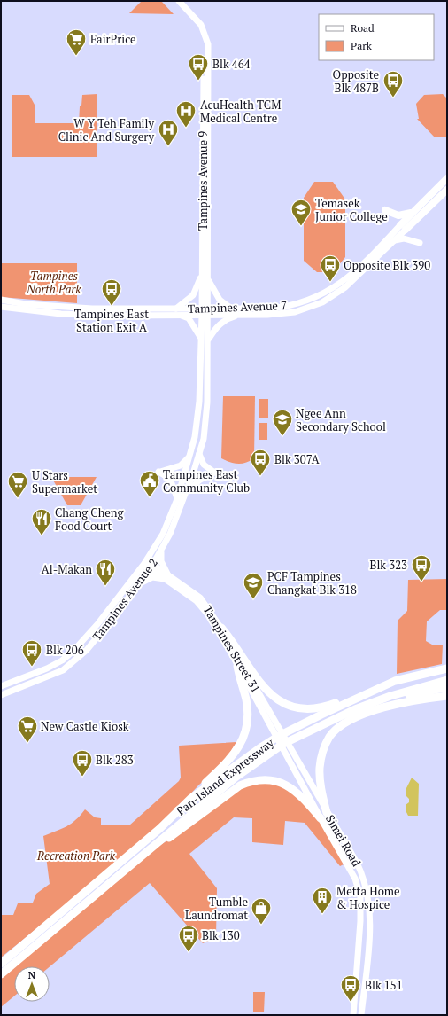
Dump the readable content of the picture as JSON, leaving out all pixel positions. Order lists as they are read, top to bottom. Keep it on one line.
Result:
{"streets":{"highway":["Pan-Island Expressway"],"main road":["Tampines Avenue 9","Tampines Avenue 7","Tampines Avenue 2","Tampines Street 31","Simei Road"]},"crossings":[["Tampines Avenue 9","Tampines Avenue 7"],["Tampines Avenue 9","Tampines Avenue 2"],["Tampines Avenue 7","Tampines Avenue 2"],["Tampines Avenue 2","Tampines Street 31"],["Tampines Street 31","Simei Road"]],"parks":["Tampines North Park","Recreation Park"],"places":{"supermarket":["FairPrice","U Stars Supermarket","New Castle Kiosk"],"bus stop":["Blk 464","Opposite Blk 487B","Opposite Blk 390","Tampines East Station Exit A","Blk 307A","Blk 323","Blk 206","Blk 283","Blk 130","Blk 151"],"hospital":["AcuHealth TCM Medical Centre","W Y Teh Family Clinic And Surgery"],"school or university":["Temasek Junior College","Ngee Ann Secondary School","PCF Tampines Changkat Blk 318"],"public building":["Tampines East Community Club"],"restaurant":["Chang Cheng Food Court","Al-Makan"],"building":["Metta Home & Hospice"],"shop":["Tumble Laundromat"]},"legend":["Road","Park"],"north":"top"}
